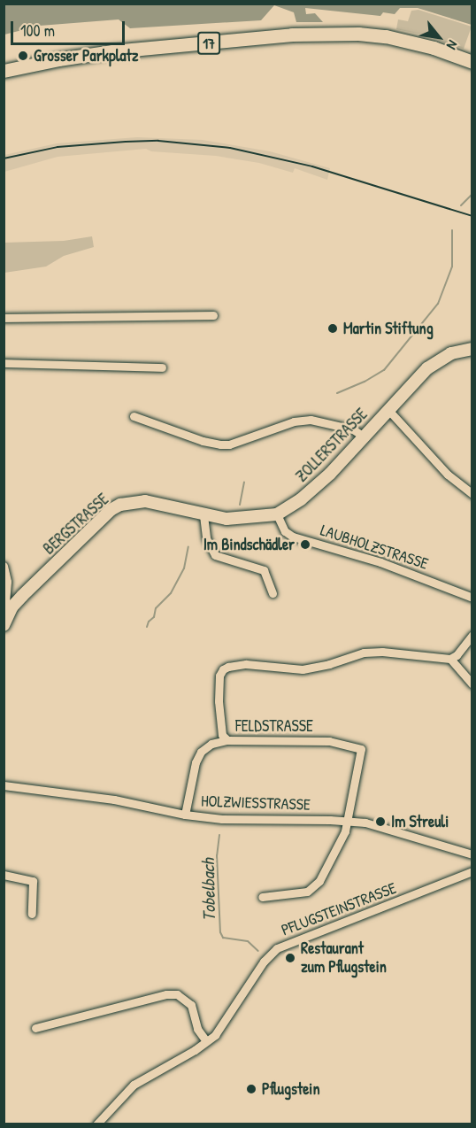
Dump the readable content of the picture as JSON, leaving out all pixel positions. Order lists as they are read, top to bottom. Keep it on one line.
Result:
{"streets":{"main road":["17"],"street":["ZOLLERSTRASSE","BERGSTRASSE","LAUBHOLZSTRASSE","FELDSTRASSE","HOLZWIESSTRASSE","PFLUGSTEINSTRASSE"]},"crossings":[["ZOLLERSTRASSE","BERGSTRASSE"],["ZOLLERSTRASSE","LAUBHOLZSTRASSE"],["FELDSTRASSE","HOLZWIESSTRASSE"]],"water":["Tobelbach"],"places":["Grosser Parkplatz","Martin Stiftung","Im Bindschädler","Im Streuli","Restaurant zum Pflugstein","Pflugstein"],"scale_bar":"100 m","north":"bottom right"}
